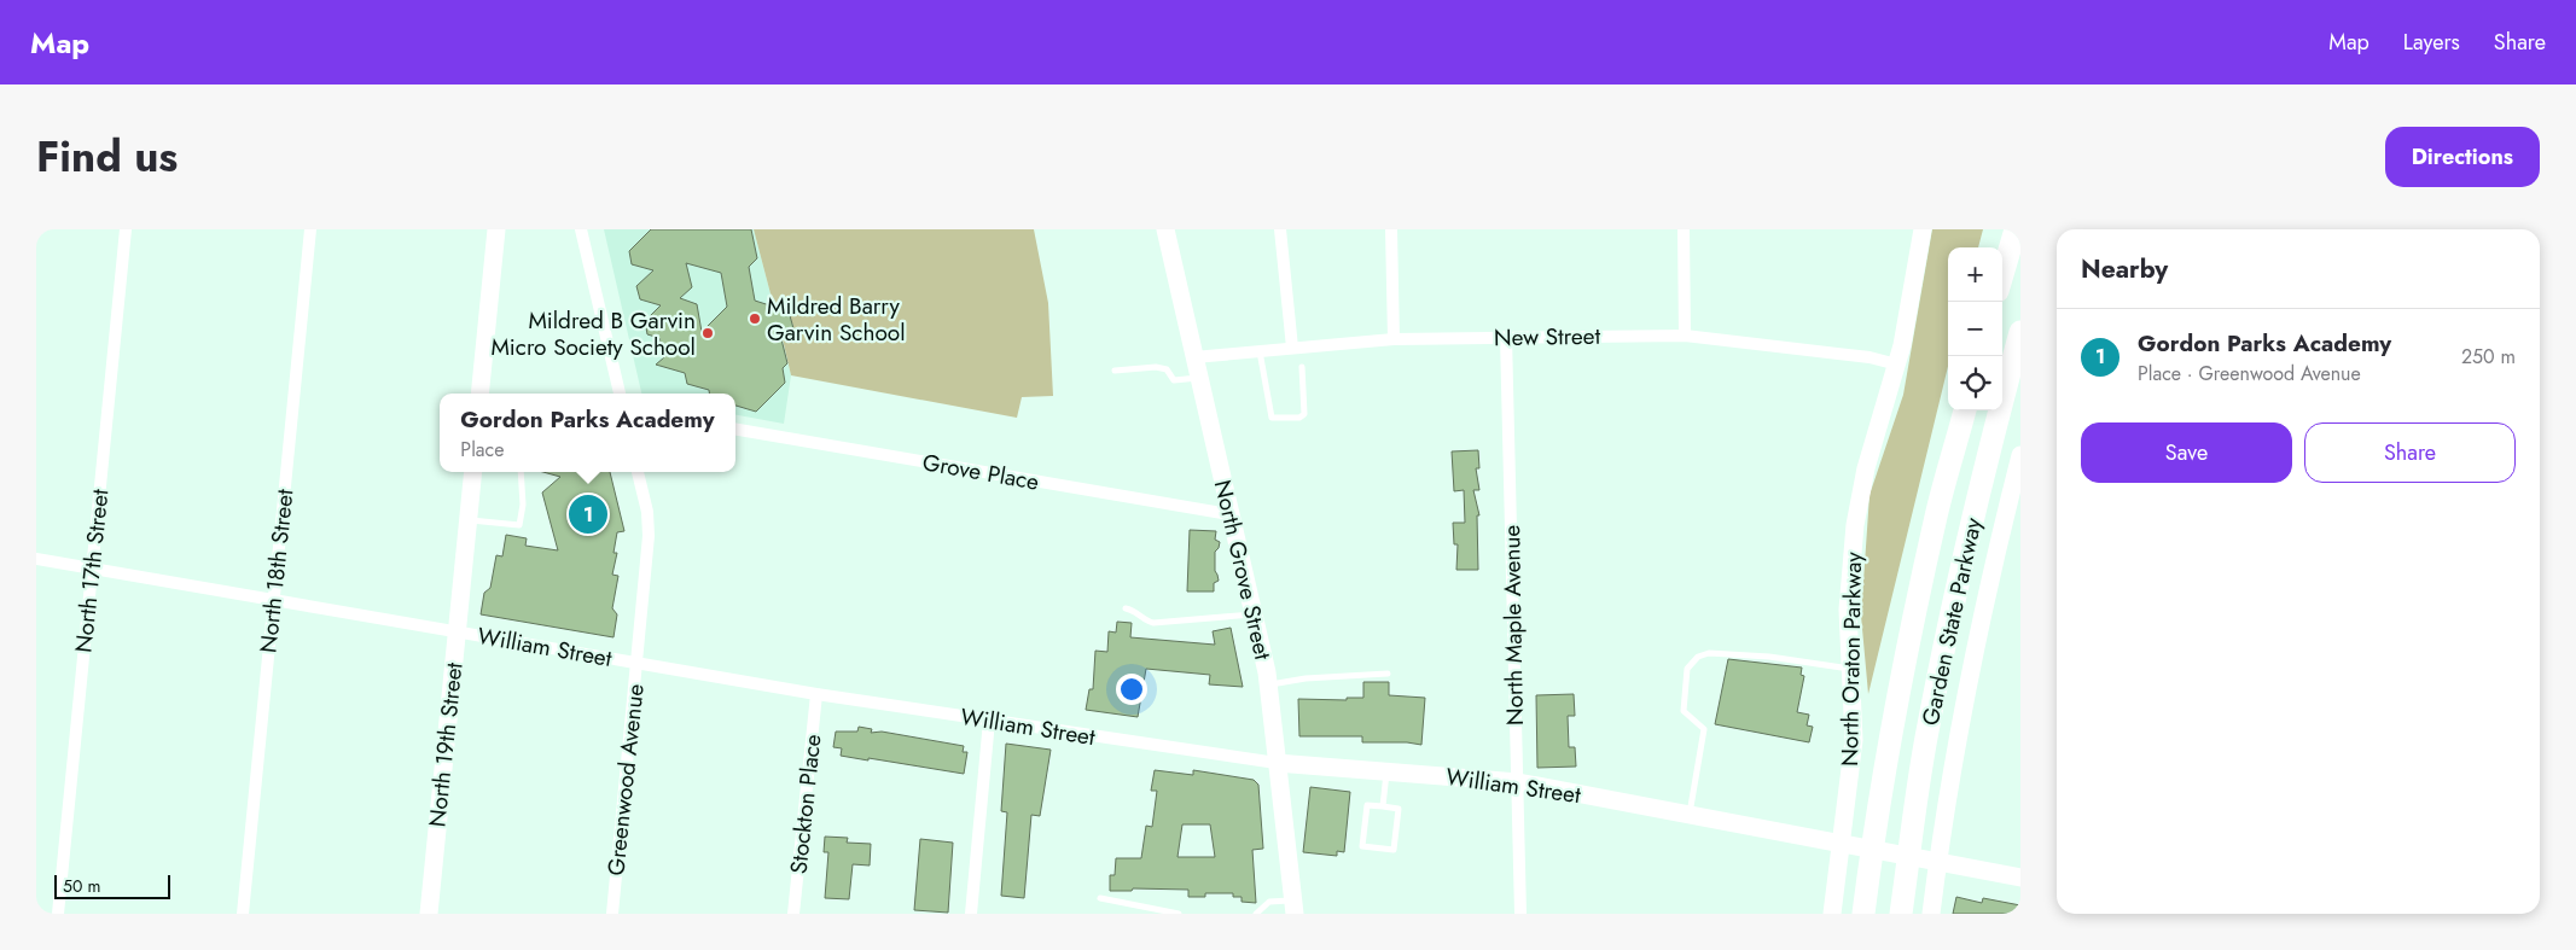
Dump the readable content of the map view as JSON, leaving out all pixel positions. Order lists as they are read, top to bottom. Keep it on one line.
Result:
{"streets":{"highway":["Garden State Parkway"],"main road":["North Grove Street","William Street","North Oraton Parkway","North 19th Street"],"street":["New Street","Grove Place","North 17th Street","North 18th Street","North Maple Avenue","Greenwood Avenue","Stockton Place"]},"crossings":[["New Street","North Grove Street"],["New Street","North Maple Avenue"],["New Street","North Oraton Parkway"],["Grove Place","North Grove Street"],["North Grove Street","William Street"],["North 17th Street","William Street"],["North 18th Street","William Street"],["North Maple Avenue","William Street"],["William Street","North Oraton Parkway"],["William Street","North 19th Street"],["William Street","Greenwood Avenue"],["William Street","Stockton Place"]],"places":["Mildred Barry Garvin School","Mildred B Garvin Micro Society School"],"scale_bar":"50 m","page":{"header":"Map","nav":["Map","Layers","Share"],"title":"Find us","buttons":["Directions",["Save","Share"]],"heading":"Nearby","map_buttons":["+","−"],"list":[{"mark":"1","name":"Gordon Parks Academy","note":"Place · Greenwood Avenue","value":"250 m"}],"popup":["Gordon Parks Academy","Place"],"pins":"1","scale":"50 m"}}
